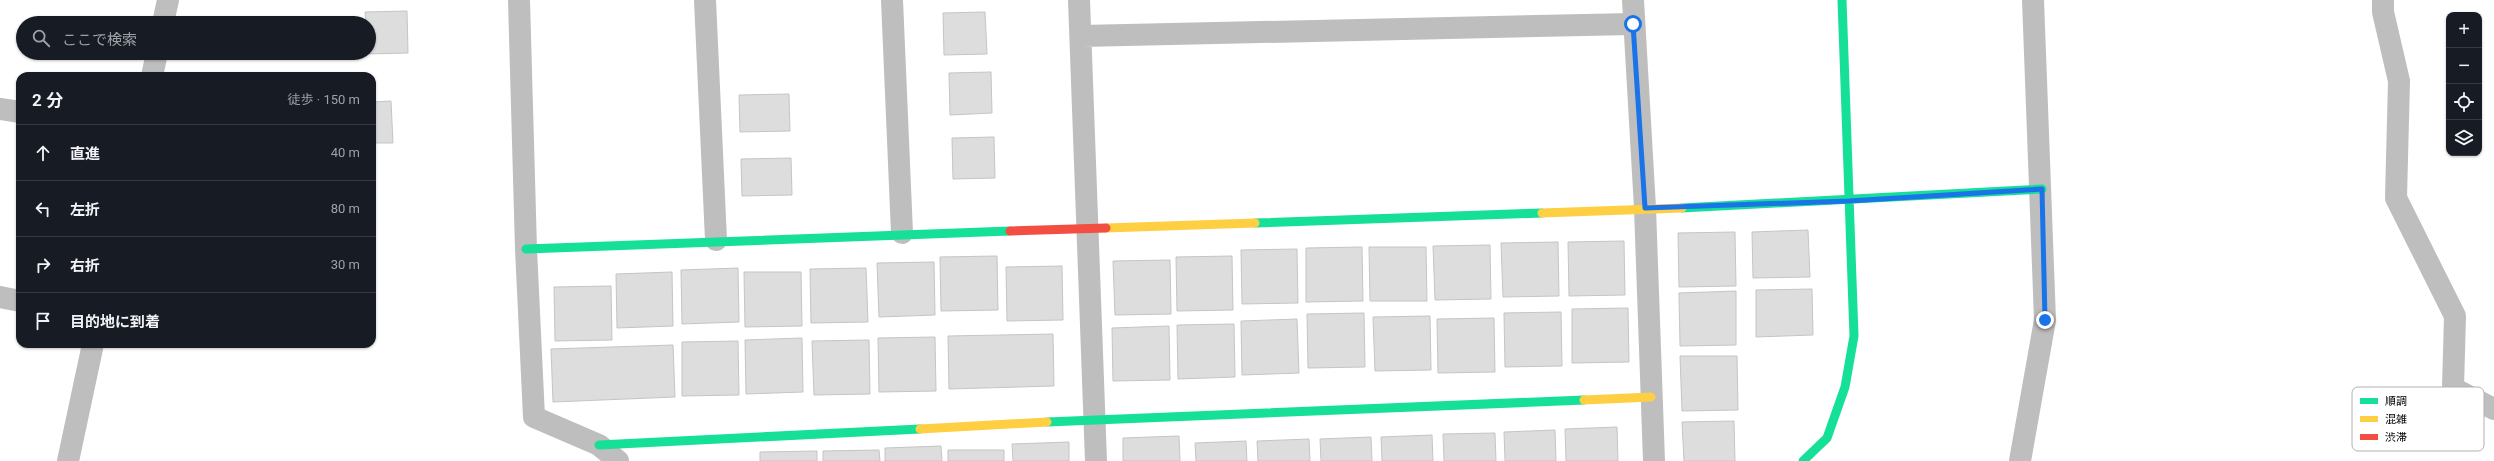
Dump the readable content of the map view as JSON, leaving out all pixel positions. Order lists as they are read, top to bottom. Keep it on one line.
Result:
{"legend":["順調","混雑","渋滞"],"page":{"map_buttons":["+","−"],"search":"ここで検索","heading":["2 分","徒歩 · 150 m"],"list":[["直進","40 m"],["左折","80 m"],["右折","30 m"],"目的地に到着"]}}
